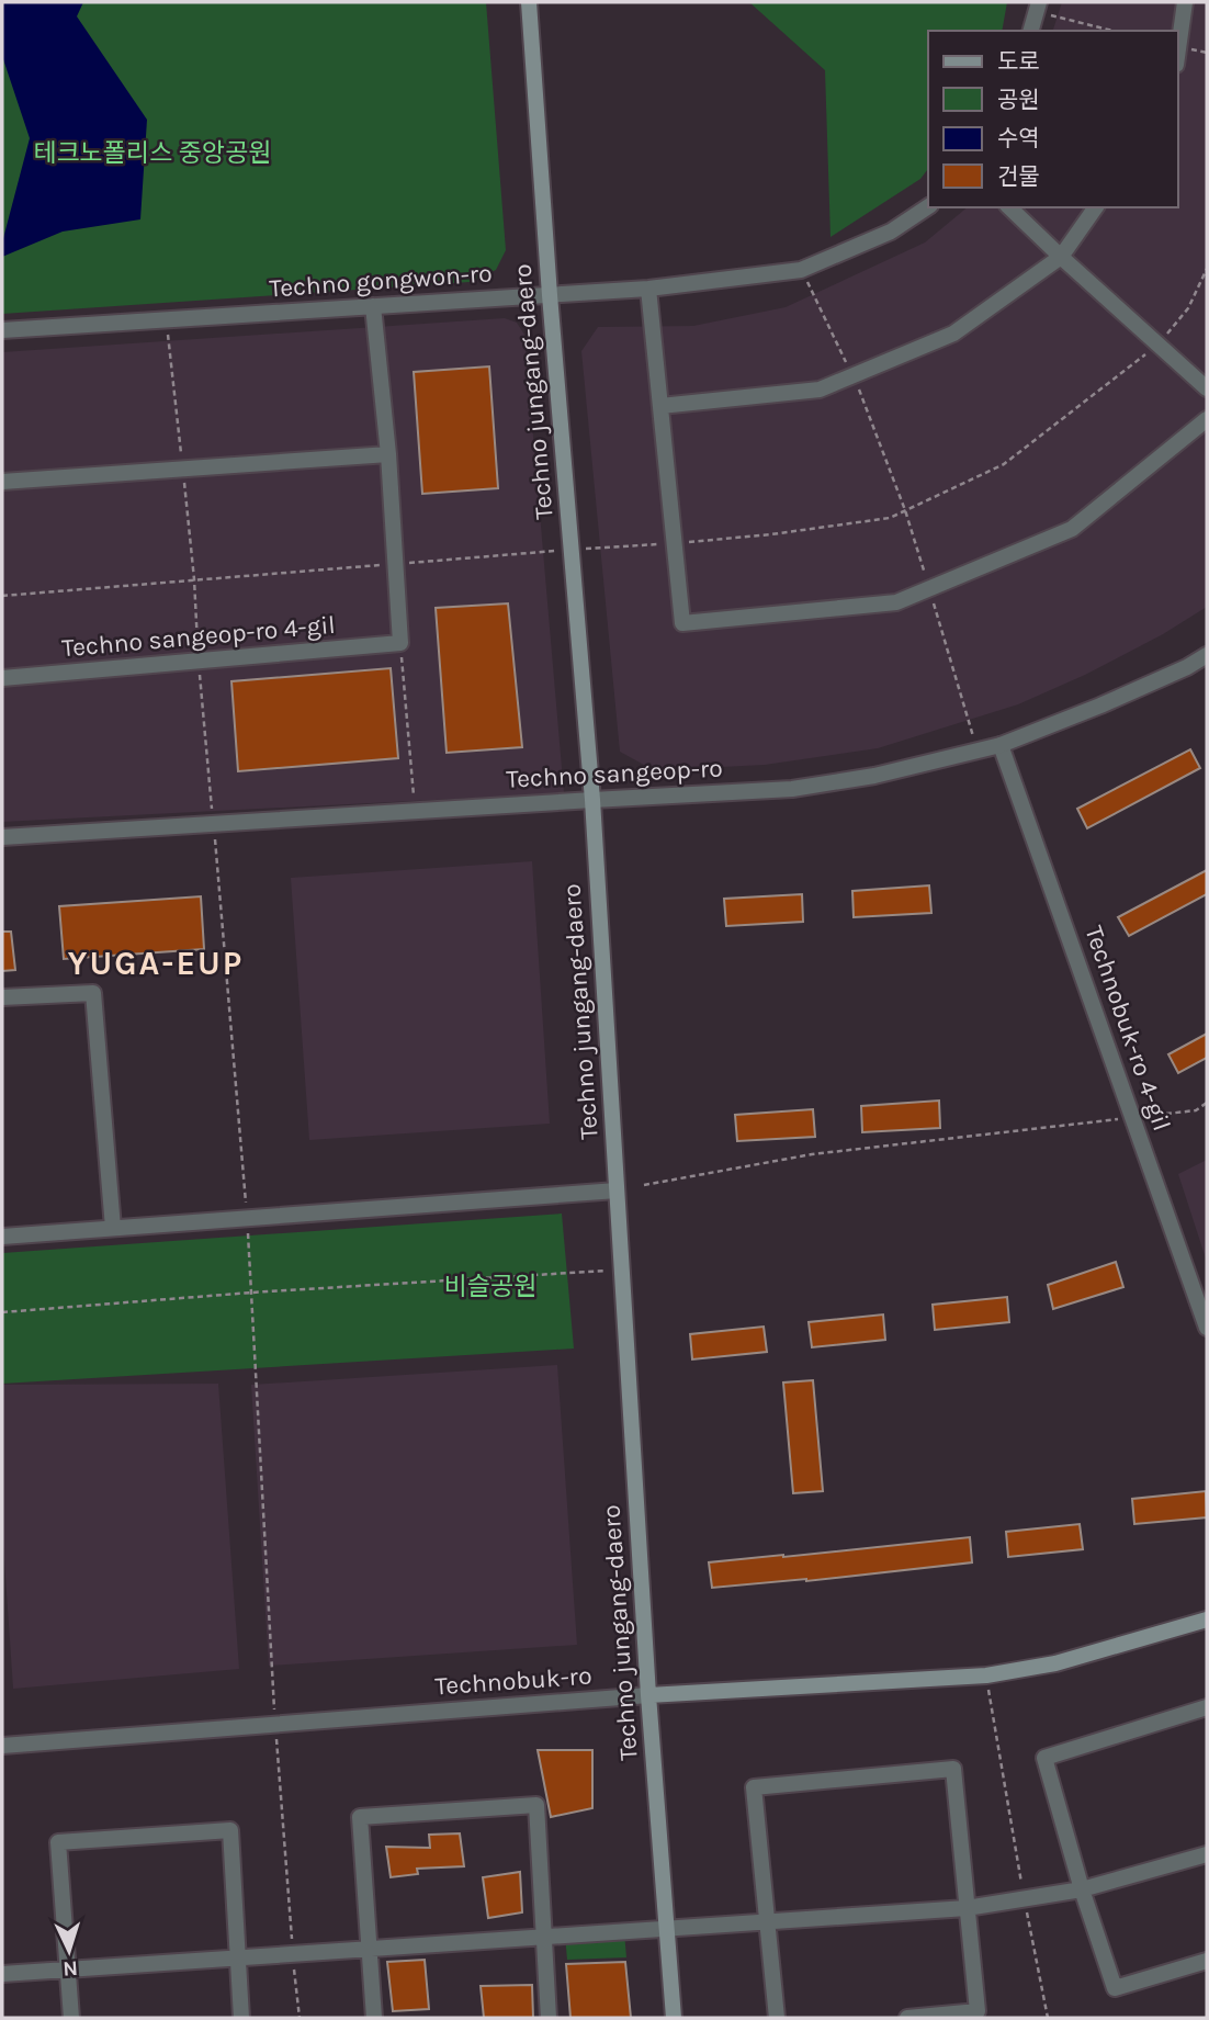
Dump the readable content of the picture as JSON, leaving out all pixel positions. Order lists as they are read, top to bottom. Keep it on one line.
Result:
{"streets":{"main road":["Techno jungang-daero","Technobuk-ro"],"street":["Techno gongwon-ro","Techno sangeop-ro 4-gil","Techno sangeop-ro","Technobuk-ro 4-gil"]},"crossings":[["Techno gongwon-ro","Techno jungang-daero"],["Techno jungang-daero","Techno sangeop-ro"],["Techno jungang-daero","Technobuk-ro"],["Techno sangeop-ro","Technobuk-ro 4-gil"]],"districts":["YUGA-EUP"],"parks":["테크노폴리스 중앙공원","비슬공원"],"legend":["도로","공원","수역","건물"],"north":"bottom"}
